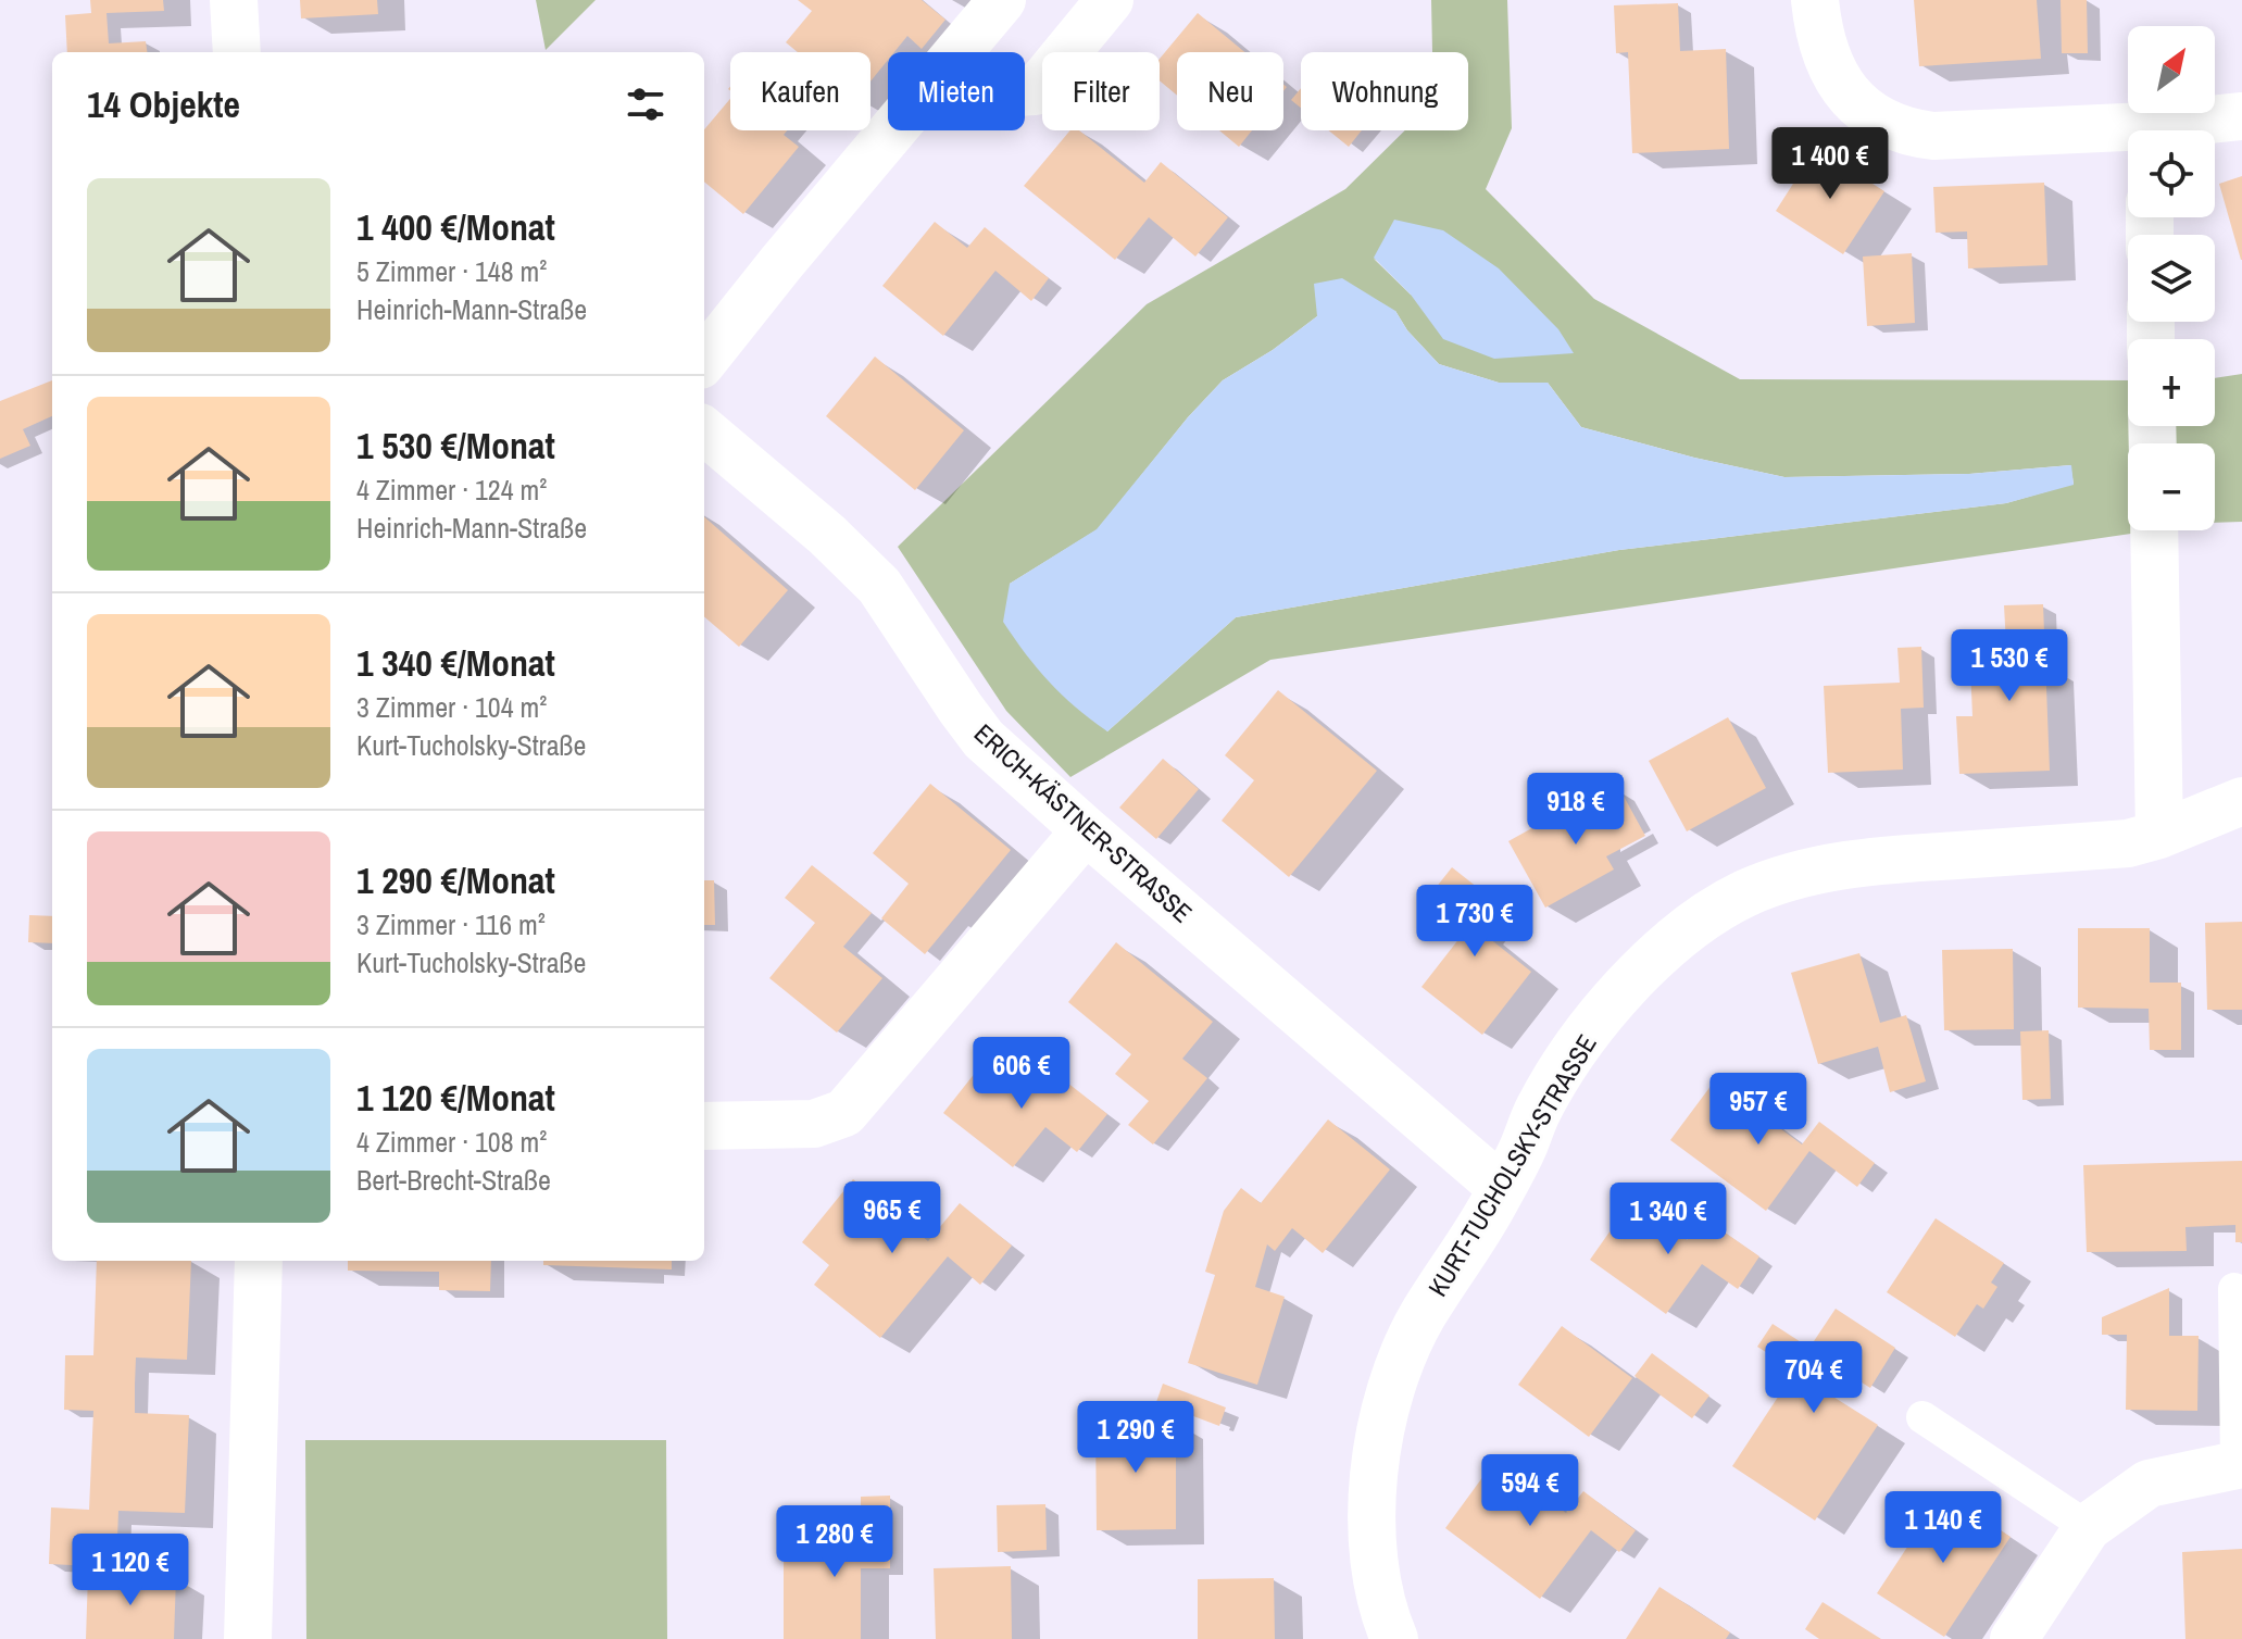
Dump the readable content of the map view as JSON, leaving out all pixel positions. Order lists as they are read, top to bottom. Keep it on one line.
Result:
{"streets":{"street":["ERICH-KÄSTNER-STRASSE","KURT-TUCHOLSKY-STRASSE"]},"crossings":[["ERICH-KÄSTNER-STRASSE","KURT-TUCHOLSKY-STRASSE"]],"north":"top right","page":{"map_buttons":["+","−"],"chip":["Kaufen","Mieten","Filter","Neu","Wohnung"],"heading":"14 Objekte","price":["1 400 €","1 530 €","918 €","1 730 €","606 €","957 €","965 €","1 340 €","704 €","1 290 €","594 €","1 140 €","1 280 €","1 120 €"],"list":[{"name":"1 400 €/Monat","note":"5 Zimmer · 148 m² · Heinrich-Mann-Straße"},{"name":"1 530 €/Monat","note":"4 Zimmer · 124 m² · Heinrich-Mann-Straße"},{"name":"1 340 €/Monat","note":"3 Zimmer · 104 m² · Kurt-Tucholsky-Straße"},{"name":"1 290 €/Monat","note":"3 Zimmer · 116 m² · Kurt-Tucholsky-Straße"},{"name":"1 120 €/Monat","note":"4 Zimmer · 108 m² · Bert-Brecht-Straße"}]}}
